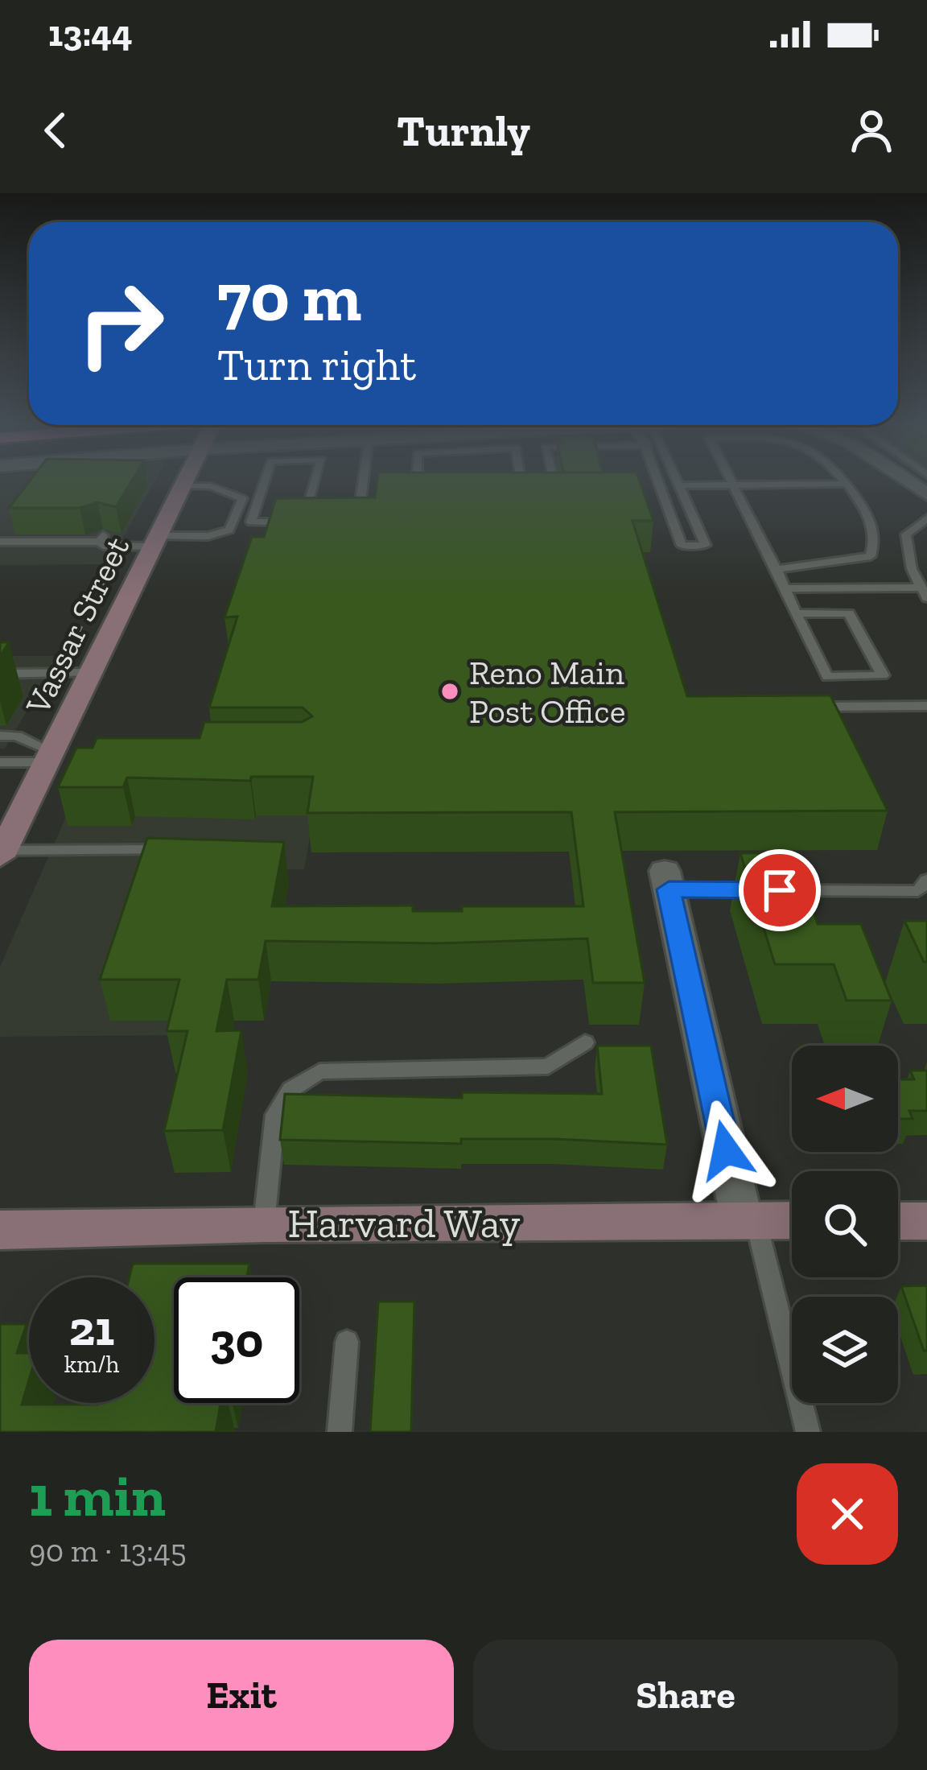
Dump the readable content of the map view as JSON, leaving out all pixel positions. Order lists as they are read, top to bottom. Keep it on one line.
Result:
{"streets":{"street":["Vassar Street","Harvard Way"]},"places":["Reno Main Post Office"],"north":"left","page":{"status":"13:44","header":"Turnly","turn":["70 m","Turn right"],"speed":"21 km/h","limit":"30","heading":["1 min","90 m · 13:45"],"buttons":["Exit","Share"]}}
